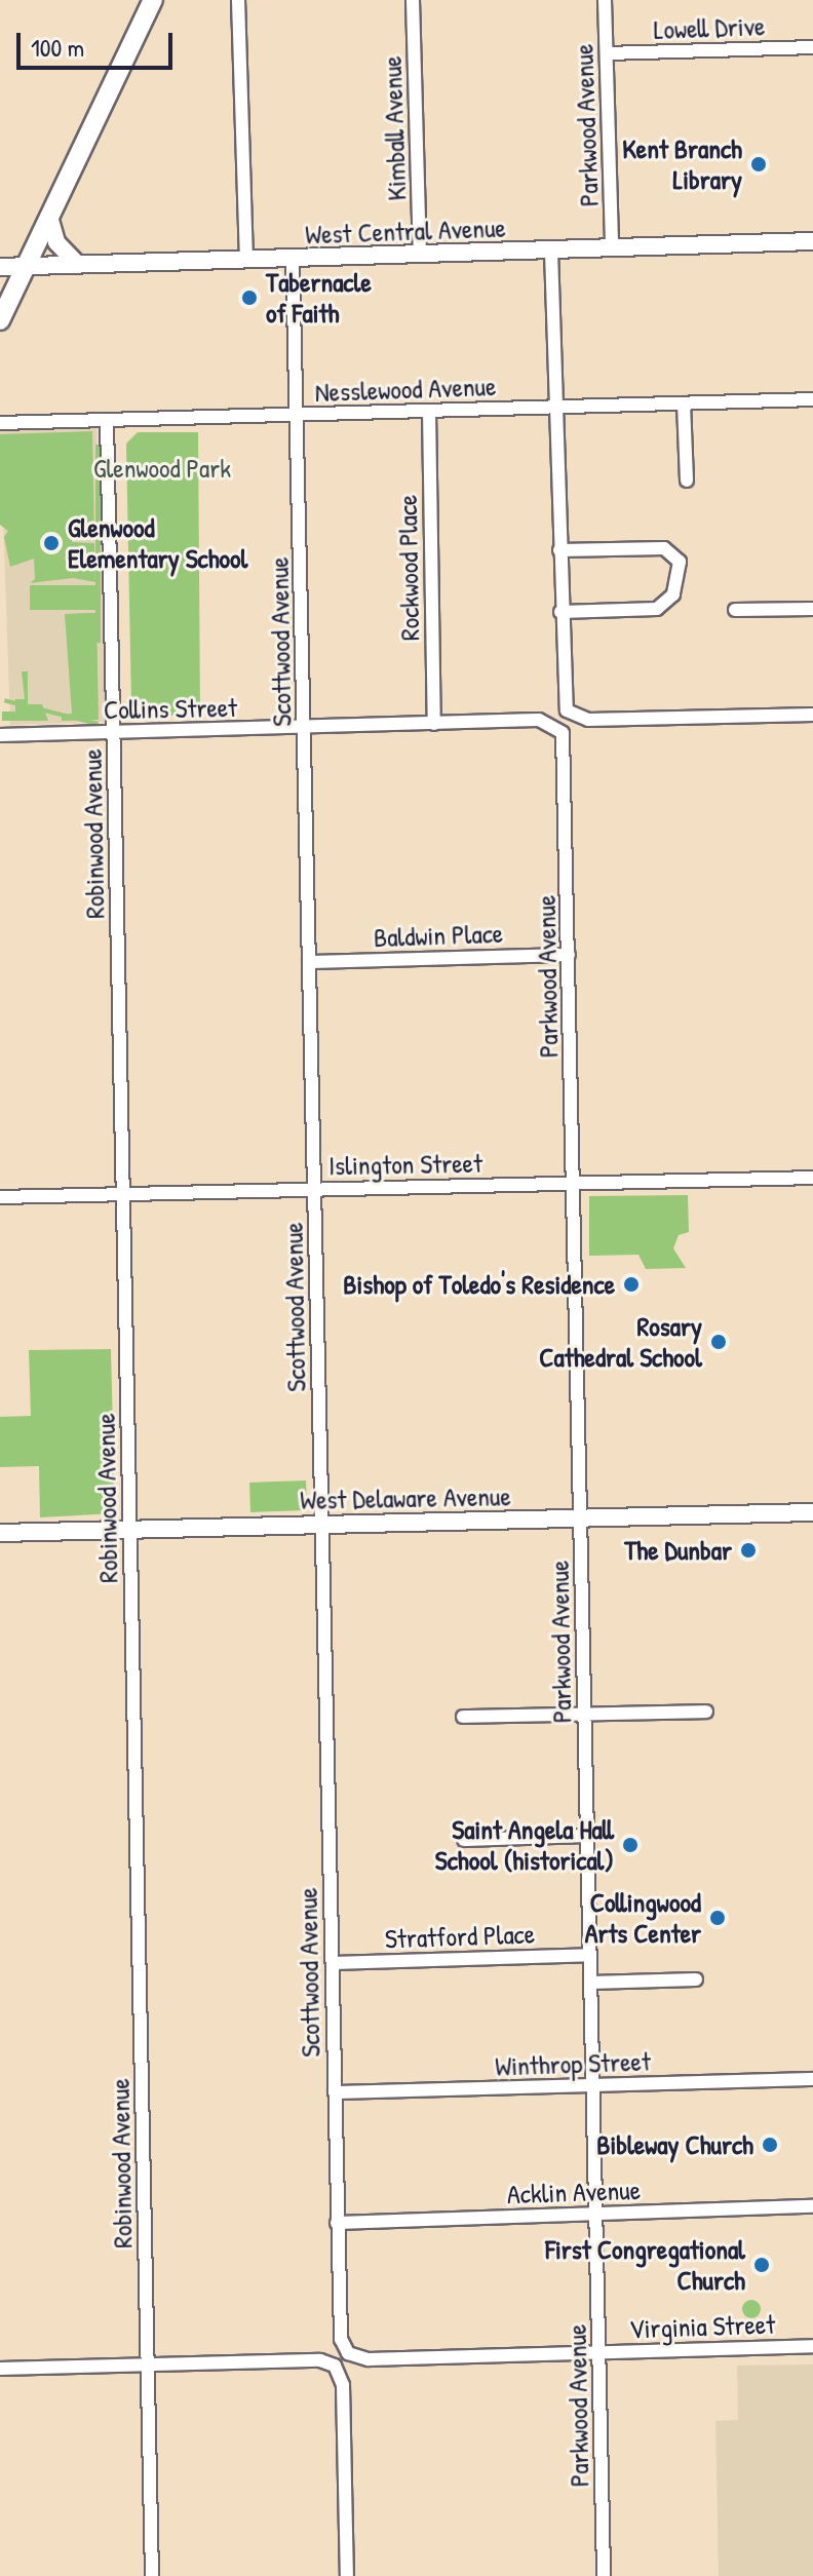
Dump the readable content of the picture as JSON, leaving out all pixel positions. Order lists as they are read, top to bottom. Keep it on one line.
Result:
{"streets":{"main road":["West Central Avenue","West Delaware Avenue"],"street":["Lowell Drive","Parkwood Avenue","Kimball Avenue","Nesslewood Avenue","Rockwood Place","Scottwood Avenue","Collins Street","Robinwood Avenue","Baldwin Place","Islington Street","Stratford Place","Winthrop Street","Acklin Avenue","Virginia Street"]},"crossings":[["Lowell Drive","Parkwood Avenue"],["Parkwood Avenue","West Central Avenue"],["Parkwood Avenue","Collins Street"],["Parkwood Avenue","Baldwin Place"],["Parkwood Avenue","Islington Street"],["Parkwood Avenue","West Delaware Avenue"],["Parkwood Avenue","Stratford Place"],["Parkwood Avenue","Winthrop Street"],["Parkwood Avenue","Acklin Avenue"],["Parkwood Avenue","Virginia Street"],["Kimball Avenue","West Central Avenue"],["West Central Avenue","Scottwood Avenue"],["Nesslewood Avenue","Rockwood Place"],["Nesslewood Avenue","Scottwood Avenue"],["Nesslewood Avenue","Robinwood Avenue"],["Rockwood Place","Collins Street"],["Scottwood Avenue","Collins Street"],["Scottwood Avenue","Baldwin Place"],["Scottwood Avenue","Islington Street"],["Scottwood Avenue","West Delaware Avenue"],["Scottwood Avenue","Stratford Place"],["Scottwood Avenue","Winthrop Street"],["Scottwood Avenue","Acklin Avenue"],["Scottwood Avenue","Virginia Street"],["Collins Street","Robinwood Avenue"],["Robinwood Avenue","Islington Street"],["Robinwood Avenue","West Delaware Avenue"]],"parks":["Glenwood Park"],"places":["Kent Branch Library","Tabernacle of Faith","Glenwood Elementary School","Bishop of Toledo's Residence","Rosary Cathedral School","The Dunbar","Saint Angela Hall School (historical)","Collingwood Arts Center","Bibleway Church","First Congregational Church"],"scale_bar":"100 m"}
